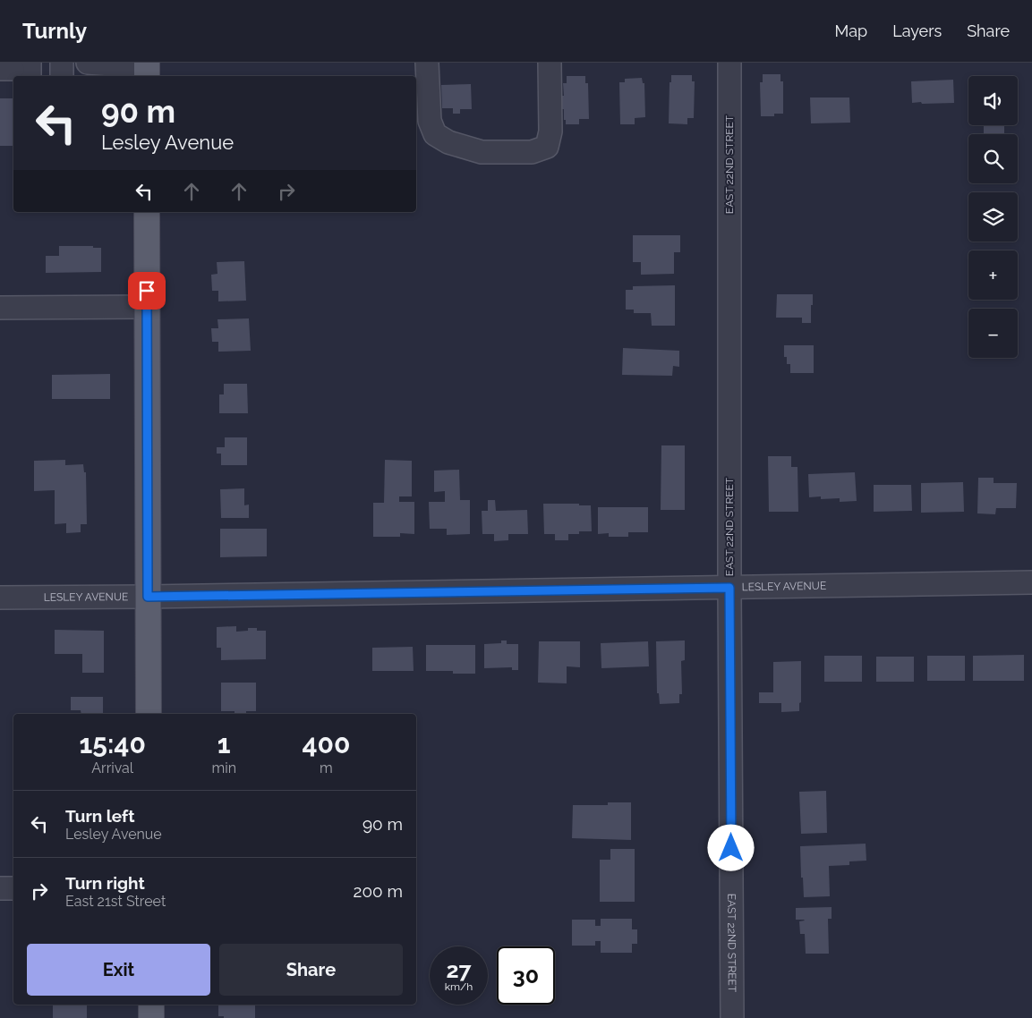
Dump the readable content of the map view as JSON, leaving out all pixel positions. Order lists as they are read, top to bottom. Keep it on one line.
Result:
{"streets":{"street":["EAST 22ND STREET","LESLEY AVENUE"]},"crossings":[["EAST 22ND STREET","LESLEY AVENUE"]],"page":{"header":"Turnly","nav":["Map","Layers","Share"],"map_buttons":["+","−"],"turn":["90 m","Lesley Avenue"],"eta":["15:40","Arrival","1","min","400","m"],"list":[{"name":"Turn left","note":"Lesley Avenue","value":"90 m"},{"name":"Turn right","note":"East 21st Street","value":"200 m"}],"buttons":["Exit","Share"],"speed":"27 km/h","limit":"30"}}
